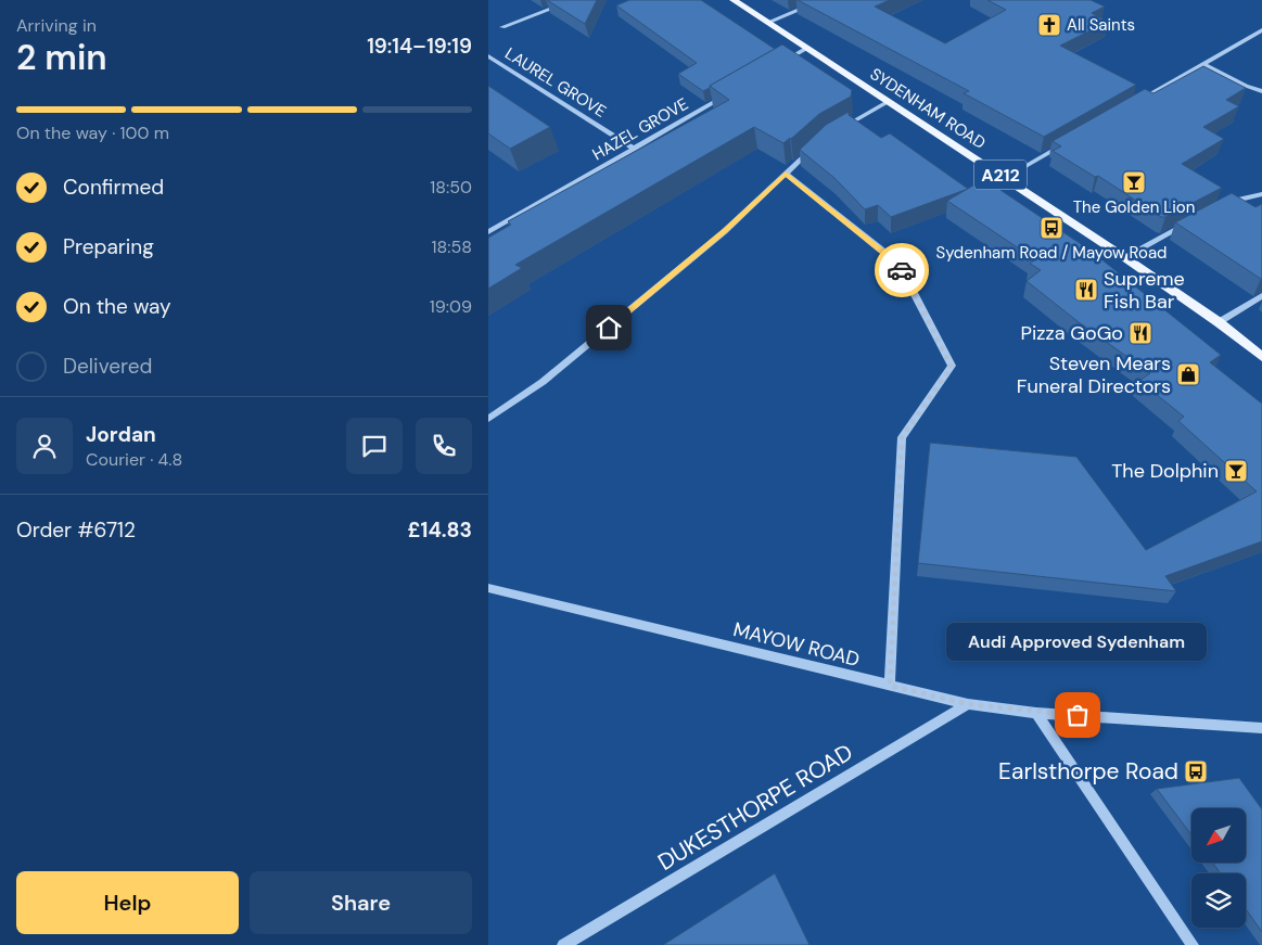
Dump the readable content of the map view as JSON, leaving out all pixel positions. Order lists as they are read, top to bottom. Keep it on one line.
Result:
{"streets":{"main road":["SYDENHAM ROAD","A212"],"street":["LAUREL GROVE","HAZEL GROVE","MAYOW ROAD","DUKESTHORPE ROAD"]},"crossings":[["LAUREL GROVE","HAZEL GROVE"],["MAYOW ROAD","DUKESTHORPE ROAD"]],"places":{"church":["All Saints"],"bar":["The Golden Lion","The Dolphin"],"bus stop":["Sydenham Road / Mayow Road","Earlsthorpe Road"],"restaurant":["Supreme Fish Bar","Pizza GoGo"],"shop":["Steven Mears Funeral Directors"],"other":["Audi Approved Sydenham"]},"north":"bottom left","page":{"heading":["2 min","Arriving in","19:14–19:19"],"panel":["Jordan","Courier · 4.8","Order #6712","£14.83"],"bar":"On the way · 100 m","list":[["Confirmed","18:50"],["Preparing","18:58"],["On the way","19:09"],"Delivered"],"bubble":"Audi Approved Sydenham","buttons":["Help","Share"]}}
